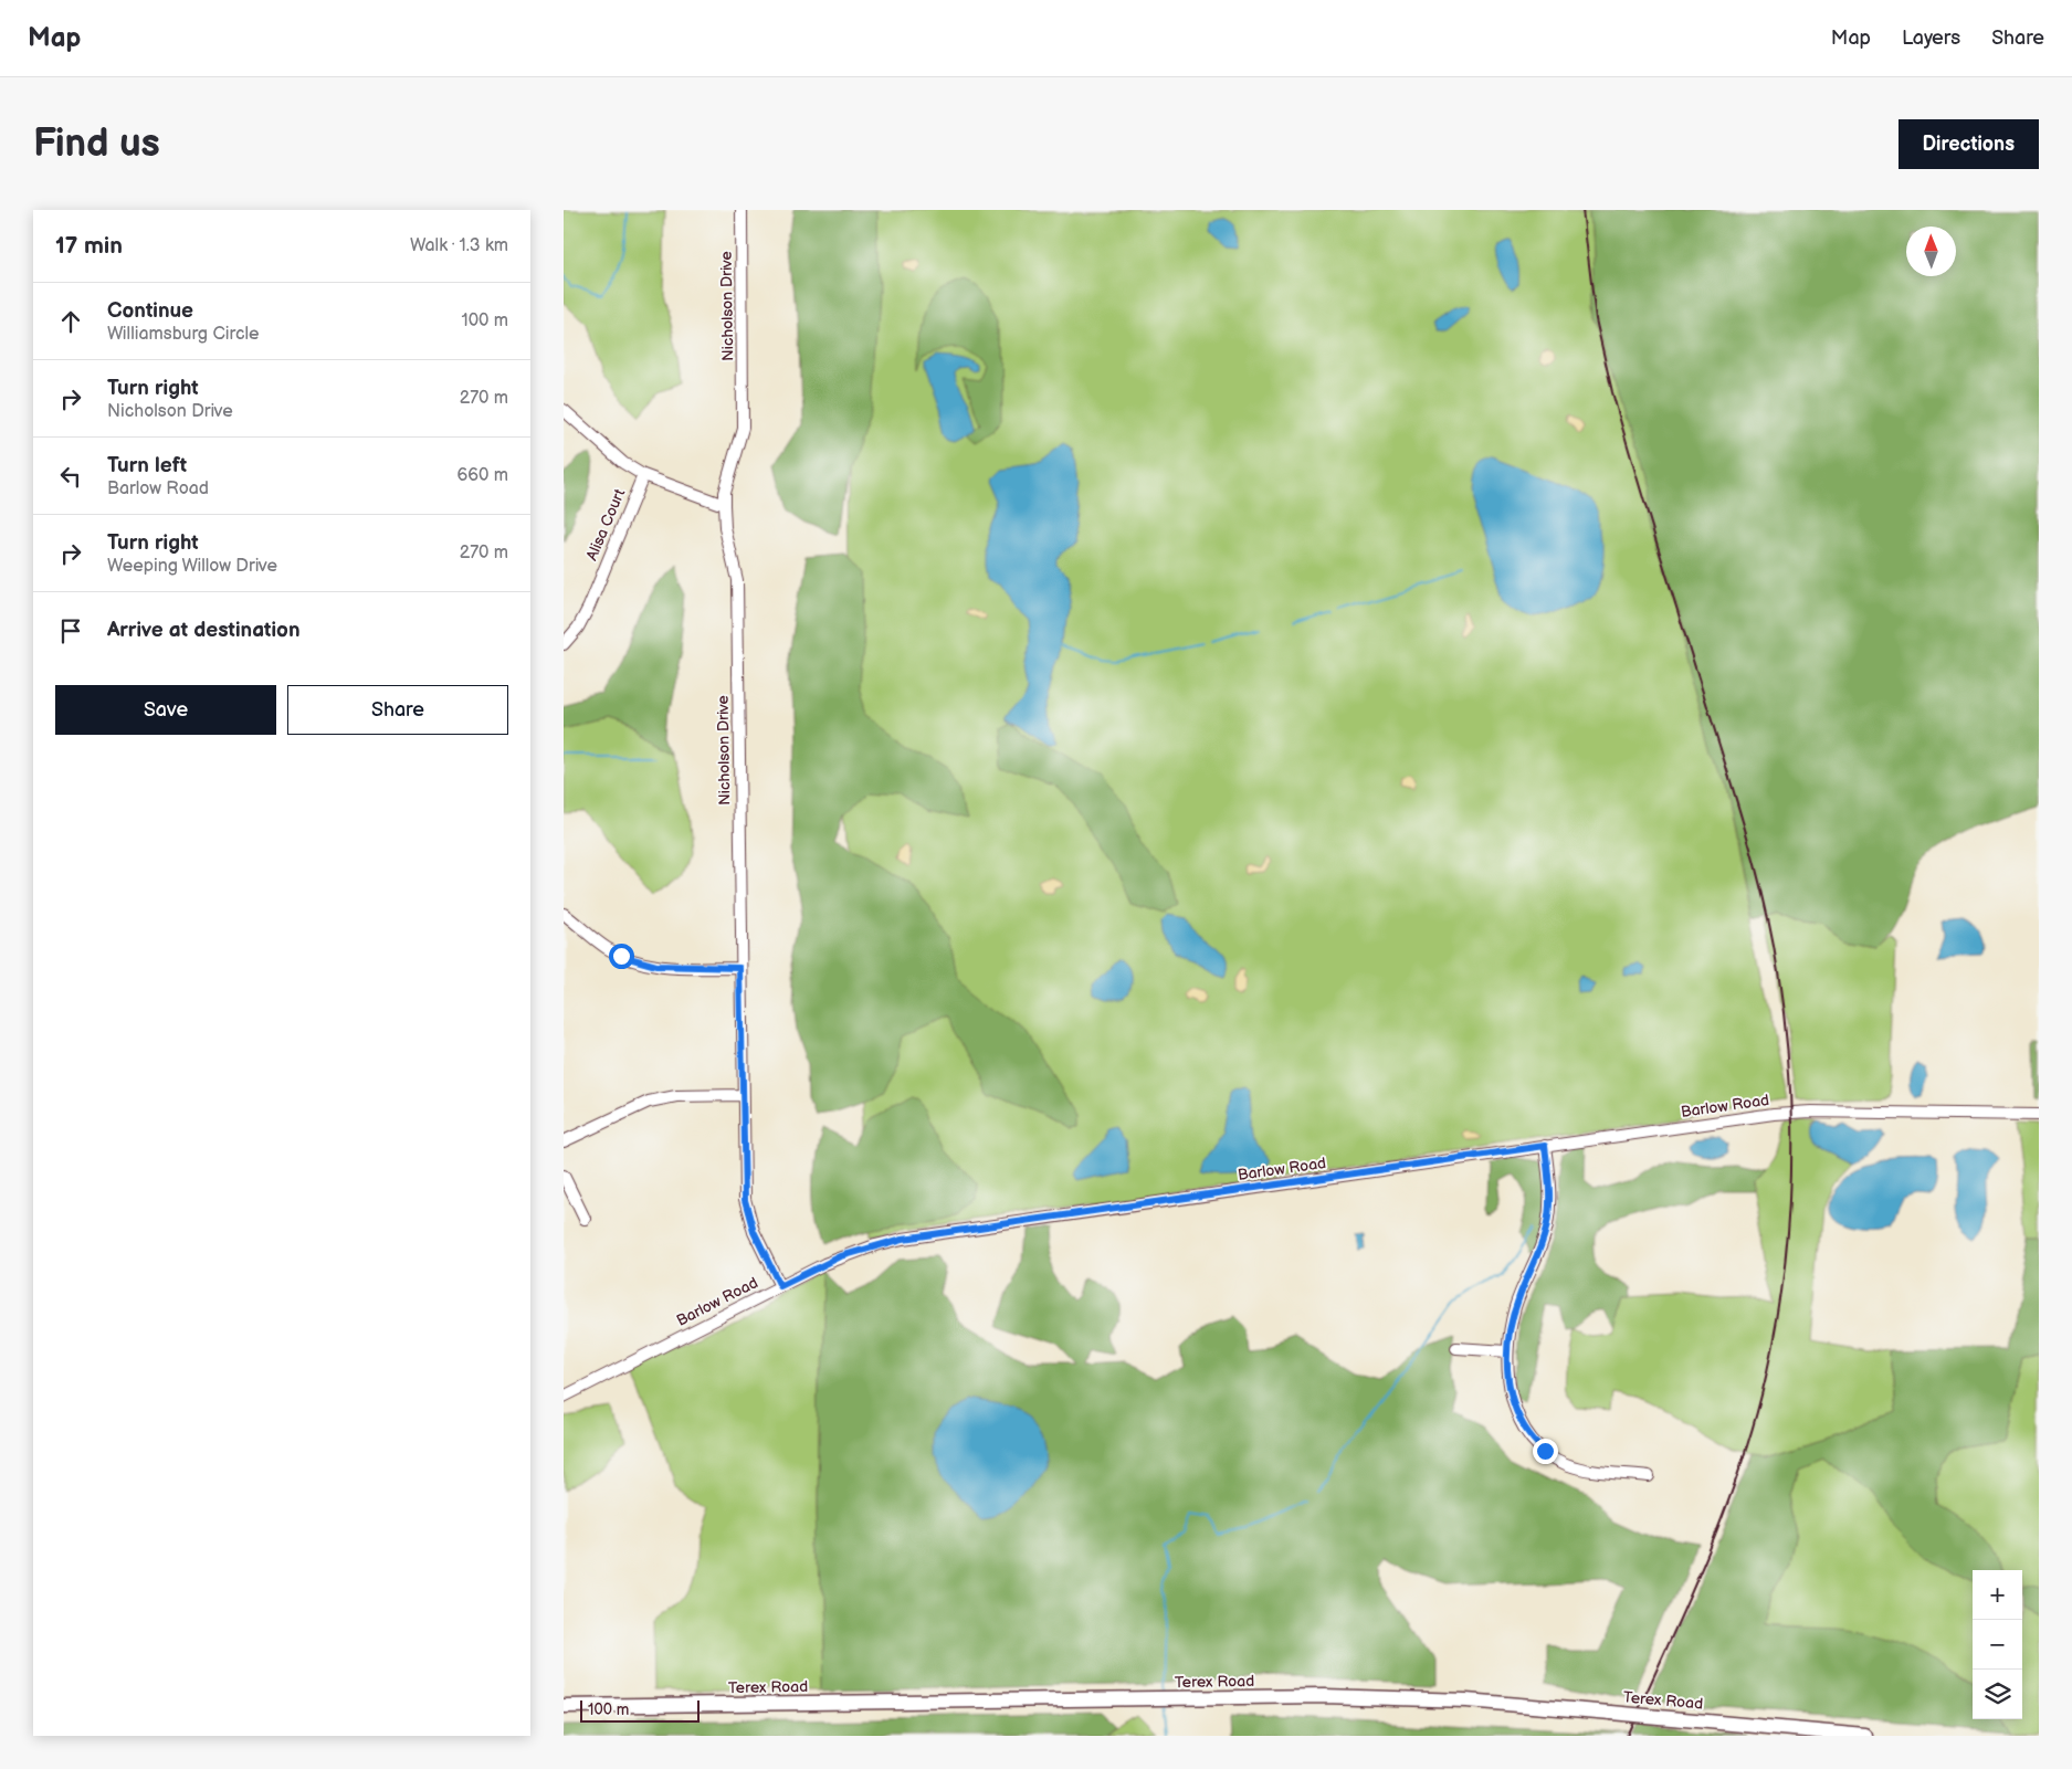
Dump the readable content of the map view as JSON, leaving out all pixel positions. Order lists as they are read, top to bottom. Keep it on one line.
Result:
{"streets":{"main road":["Terex Road"],"street":["Nicholson Drive","Alisa Court","Barlow Road"]},"crossings":[["Nicholson Drive","Barlow Road"]],"scale_bar":"100 m","north":"top","page":{"header":"Map","nav":["Map","Layers","Share"],"buttons":["Directions",["Save","Share"]],"title":"Find us","heading":["17 min","Walk · 1.3 km"],"list":[["Continue","Williamsburg Circle","100 m"],["Turn right","Nicholson Drive","270 m"],["Turn left","Barlow Road","660 m"],["Turn right","Weeping Willow Drive","270 m"],"Arrive at destination"],"map_buttons":["+","−"],"scale":"100 m"}}
